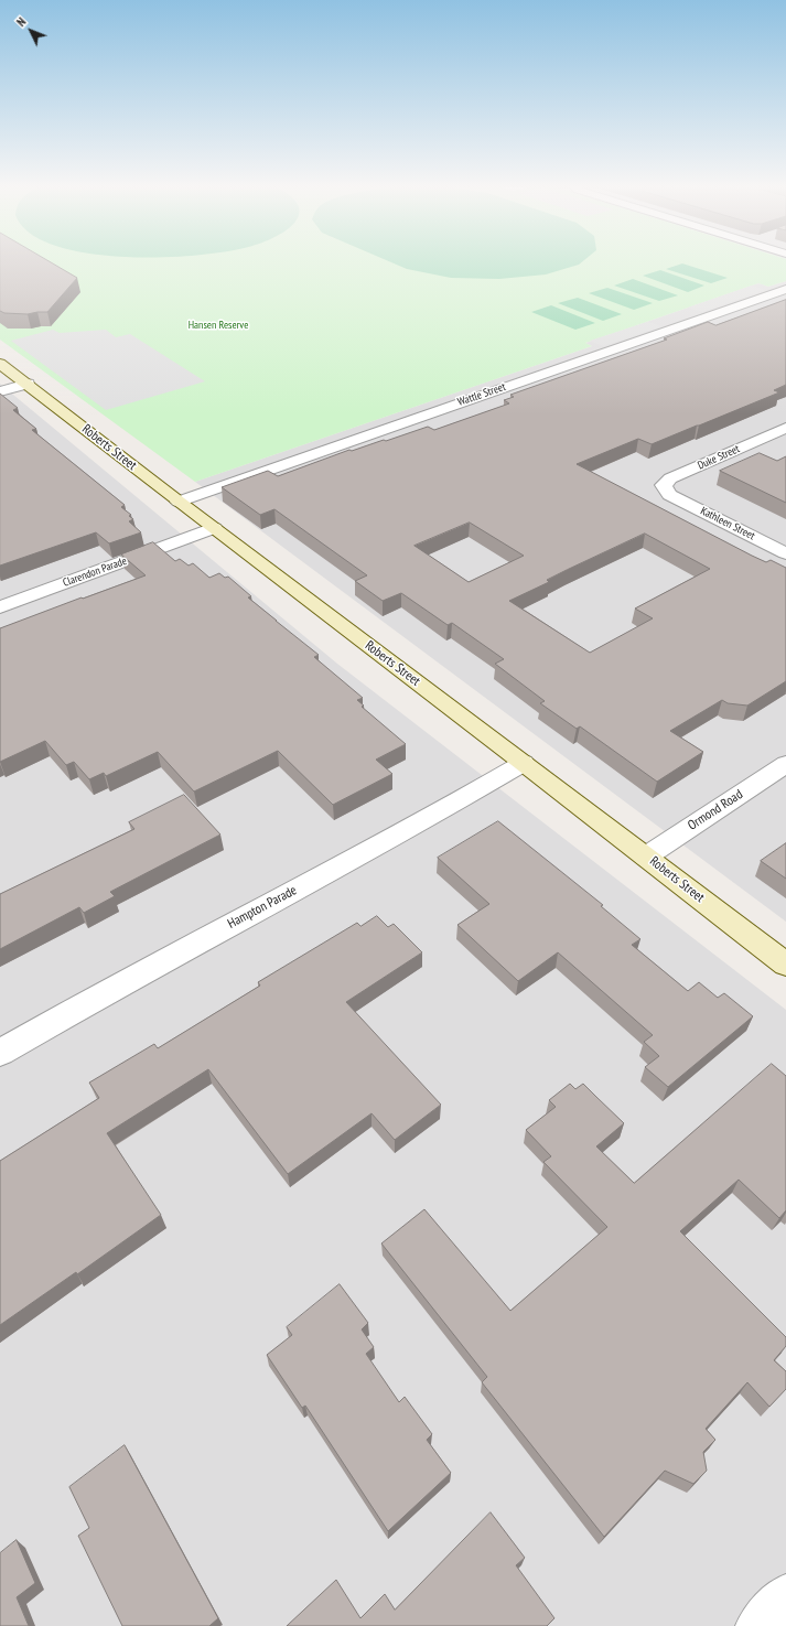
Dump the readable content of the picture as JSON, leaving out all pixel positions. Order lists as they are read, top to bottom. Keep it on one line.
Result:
{"streets":{"street":["Wattle Street","Roberts Street","Duke Street","Kathleen Street","Clarendon Parade","Ormond Road","Hampton Parade"]},"crossings":[["Wattle Street","Roberts Street"],["Roberts Street","Clarendon Parade"],["Roberts Street","Ormond Road"],["Roberts Street","Hampton Parade"],["Duke Street","Kathleen Street"]],"parks":["Hansen Reserve"],"north":"top left"}
